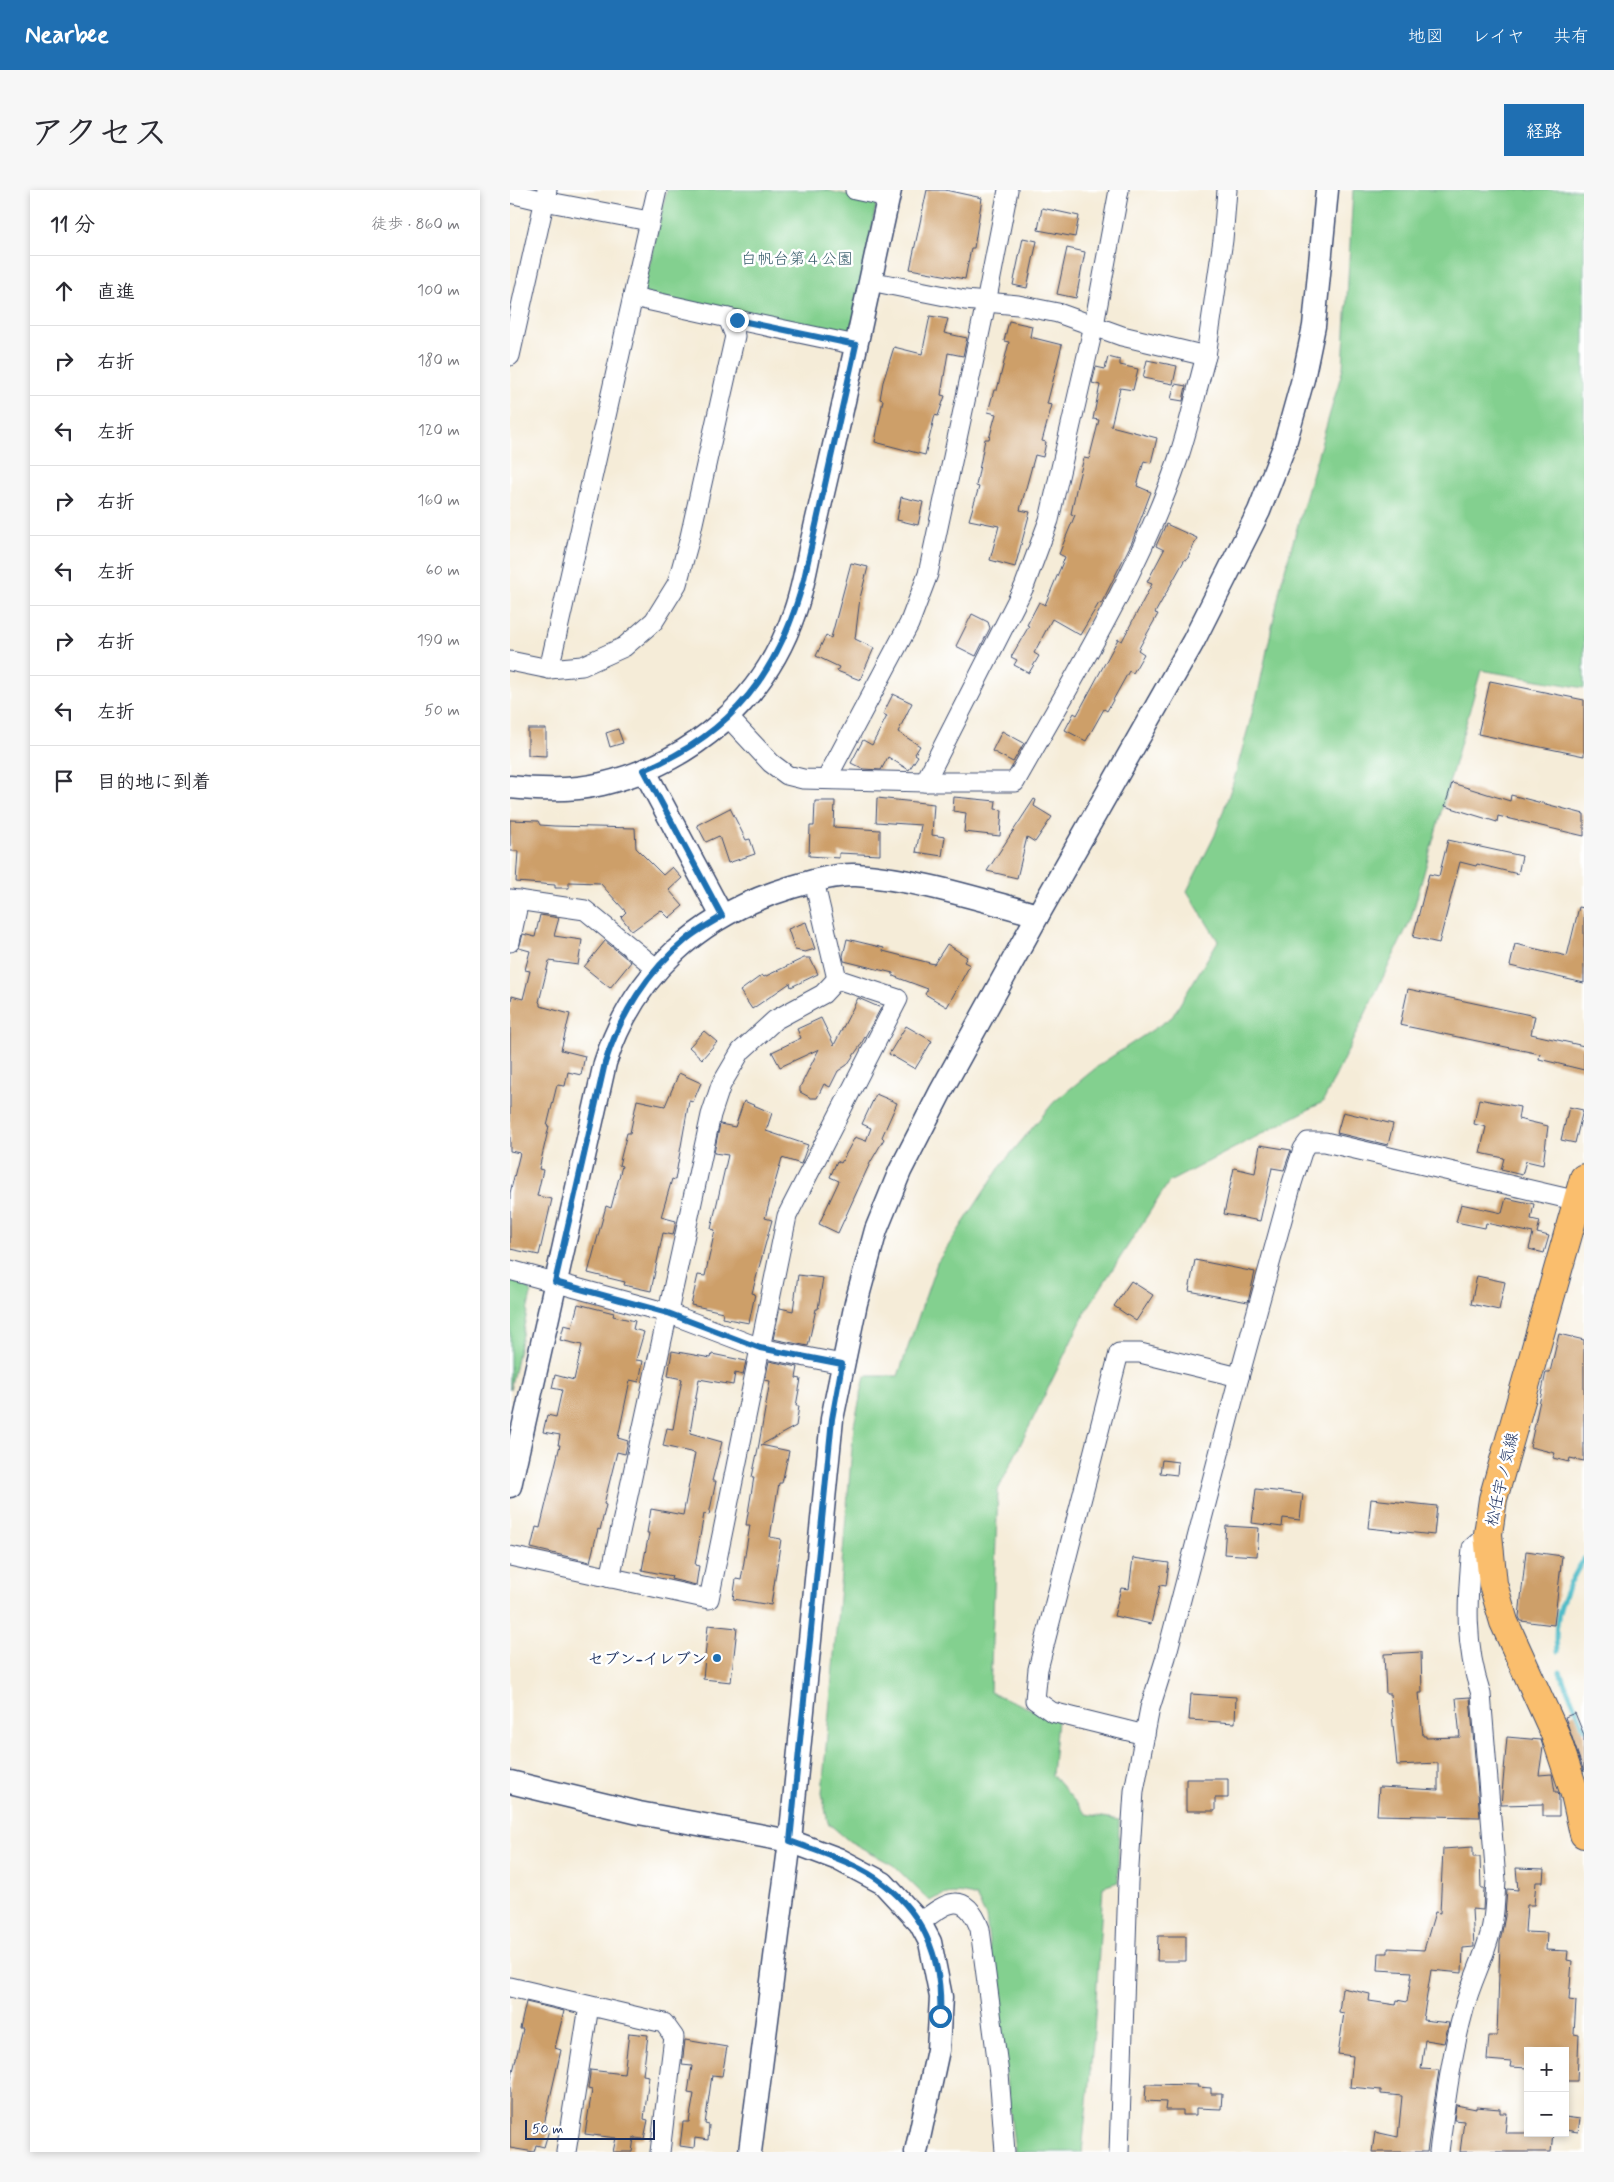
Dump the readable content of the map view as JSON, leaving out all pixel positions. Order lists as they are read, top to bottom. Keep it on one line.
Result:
{"streets":{"main road":["松任宇ノ気線"]},"parks":["白帆台第４公園"],"places":["セブン-イレブン"],"scale_bar":"50 m","page":{"header":"Nearbee","nav":["地図","レイヤ","共有"],"title":"アクセス","buttons":"経路","heading":["11 分","徒歩 · 860 m"],"list":[["直進","100 m"],["右折","180 m"],["左折","120 m"],["右折","160 m"],["左折","60 m"],["右折","190 m"],["左折","50 m"],"目的地に到着"],"map_buttons":["+","−"],"scale":"50 m"}}
